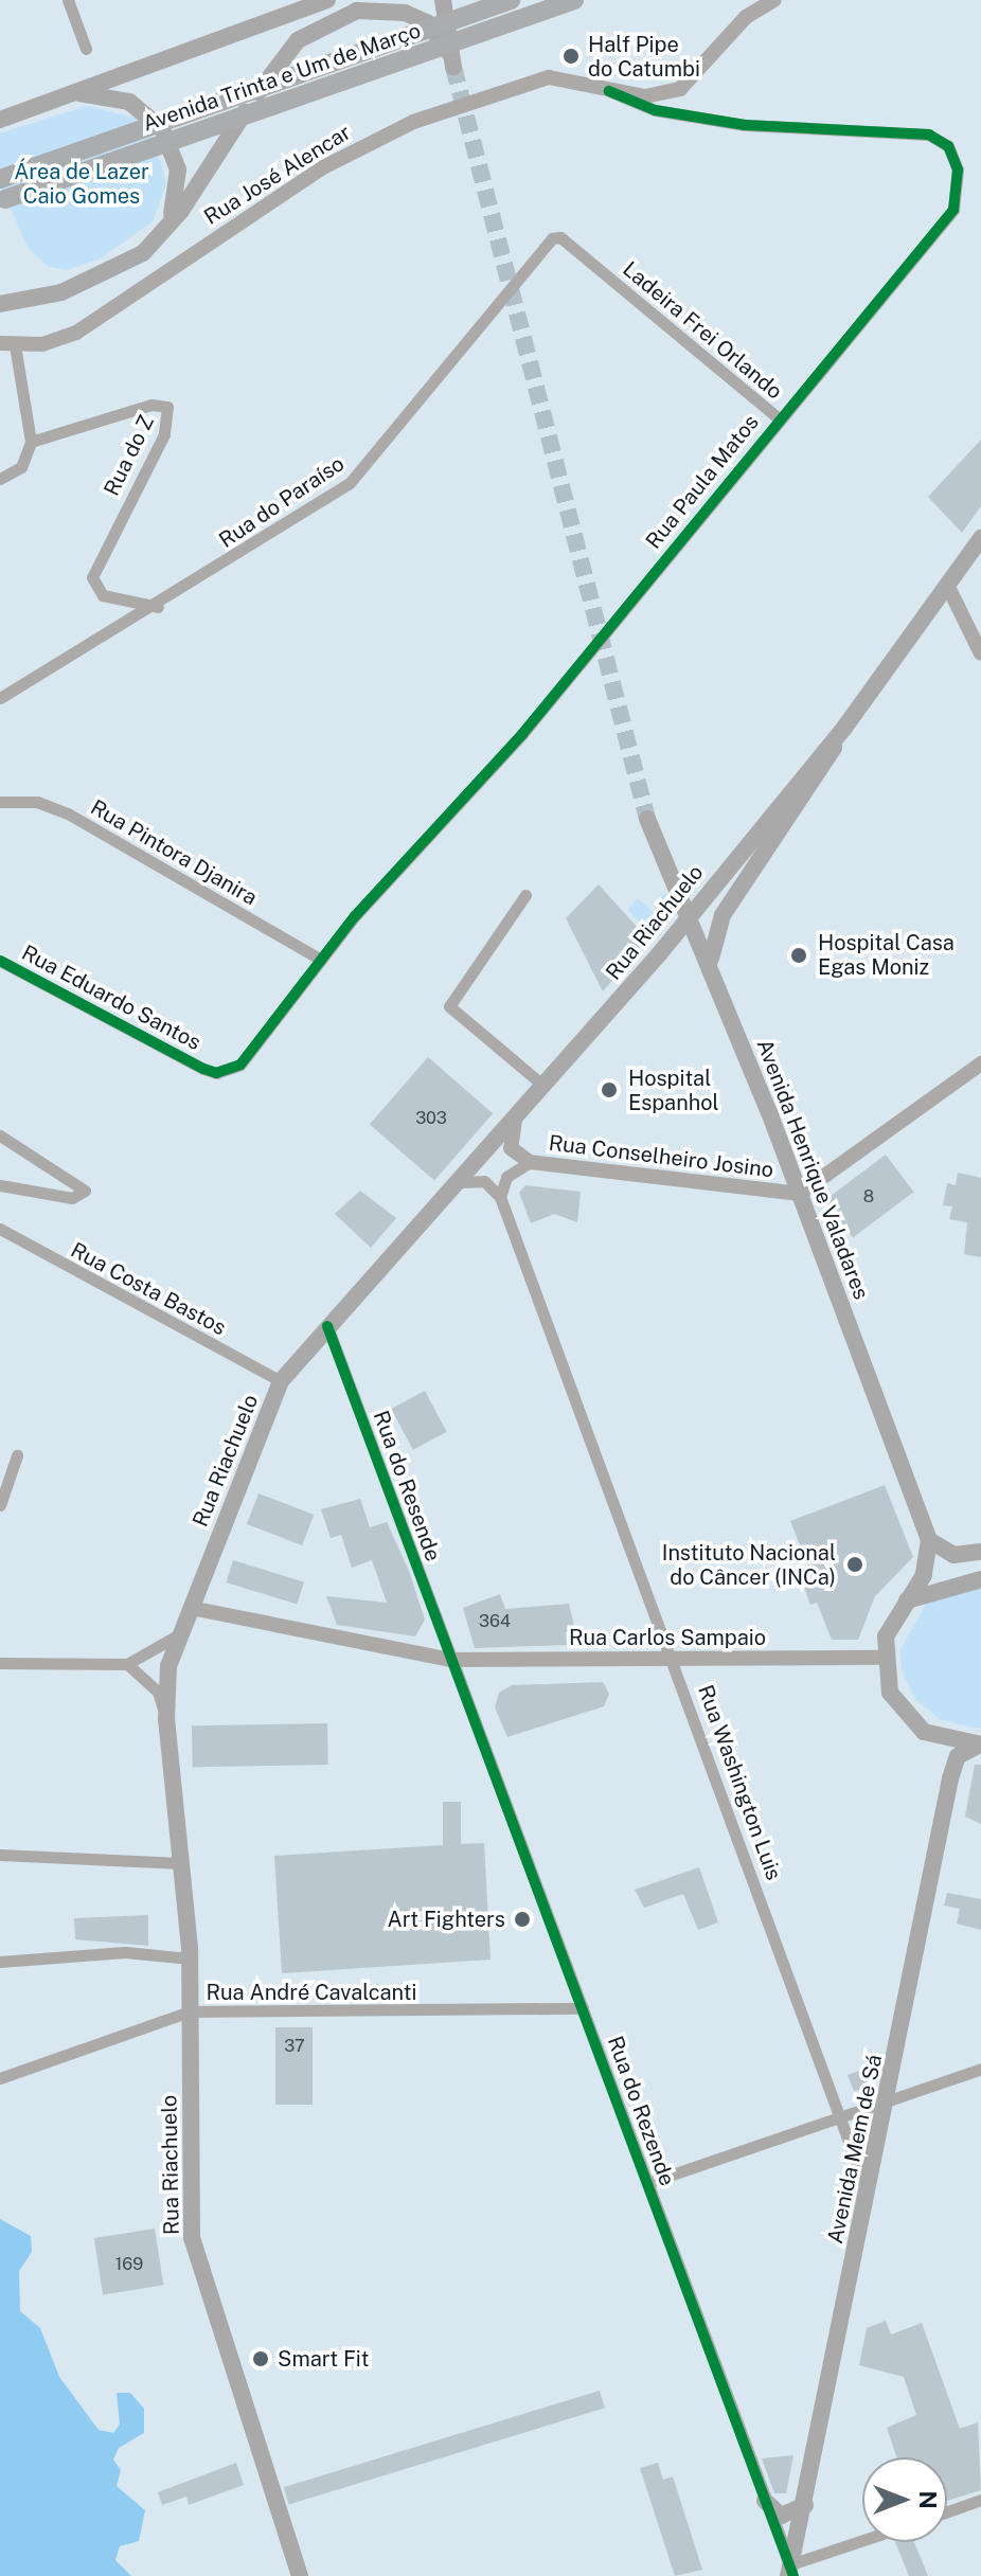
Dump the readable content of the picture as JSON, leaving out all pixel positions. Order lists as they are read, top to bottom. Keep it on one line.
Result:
{"streets":{"main road":["Avenida Trinta e Um de Março","Rua Riachuelo","Avenida Henrique Valadares","Avenida Mem de Sá"],"street":["Rua José Alencar","Ladeira Frei Orlando","Rua do Z","Rua Paula Matos","Rua do Paraíso","Rua Pintora Djanira","Rua Eduardo Santos","Rua Conselheiro Josino","Rua Costa Bastos","Rua do Resende","Rua Carlos Sampaio","Rua Washington Luis","Rua André Cavalcanti","Rua do Rezende"]},"crossings":[["Rua José Alencar","Rua Paula Matos"],["Ladeira Frei Orlando","Rua Paula Matos"],["Ladeira Frei Orlando","Rua do Paraíso"],["Rua do Z","Rua do Paraíso"],["Rua Paula Matos","Rua Pintora Djanira"],["Rua Paula Matos","Rua Eduardo Santos"],["Rua Riachuelo","Rua Conselheiro Josino"],["Rua Riachuelo","Avenida Henrique Valadares"],["Rua Riachuelo","Rua Costa Bastos"],["Rua Riachuelo","Rua do Resende"],["Rua Riachuelo","Rua Carlos Sampaio"],["Rua Riachuelo","Rua André Cavalcanti"],["Rua Conselheiro Josino","Avenida Henrique Valadares"],["Rua do Resende","Rua Carlos Sampaio"],["Rua do Resende","Rua do Rezende"],["Rua Carlos Sampaio","Rua Washington Luis"],["Rua Carlos Sampaio","Rua do Rezende"],["Rua Washington Luis","Avenida Mem de Sá"],["Rua André Cavalcanti","Rua do Rezende"],["Rua do Rezende","Avenida Mem de Sá"]],"parks":["Área de Lazer Caio Gomes"],"places":["Half Pipe do Catumbi","Hospital Casa Egas Moniz","Hospital Espanhol","Instituto Nacional do Câncer (INCa)","Art Fighters","Smart Fit"],"house_numbers":["303","8","364","37","169"],"north":"right"}
